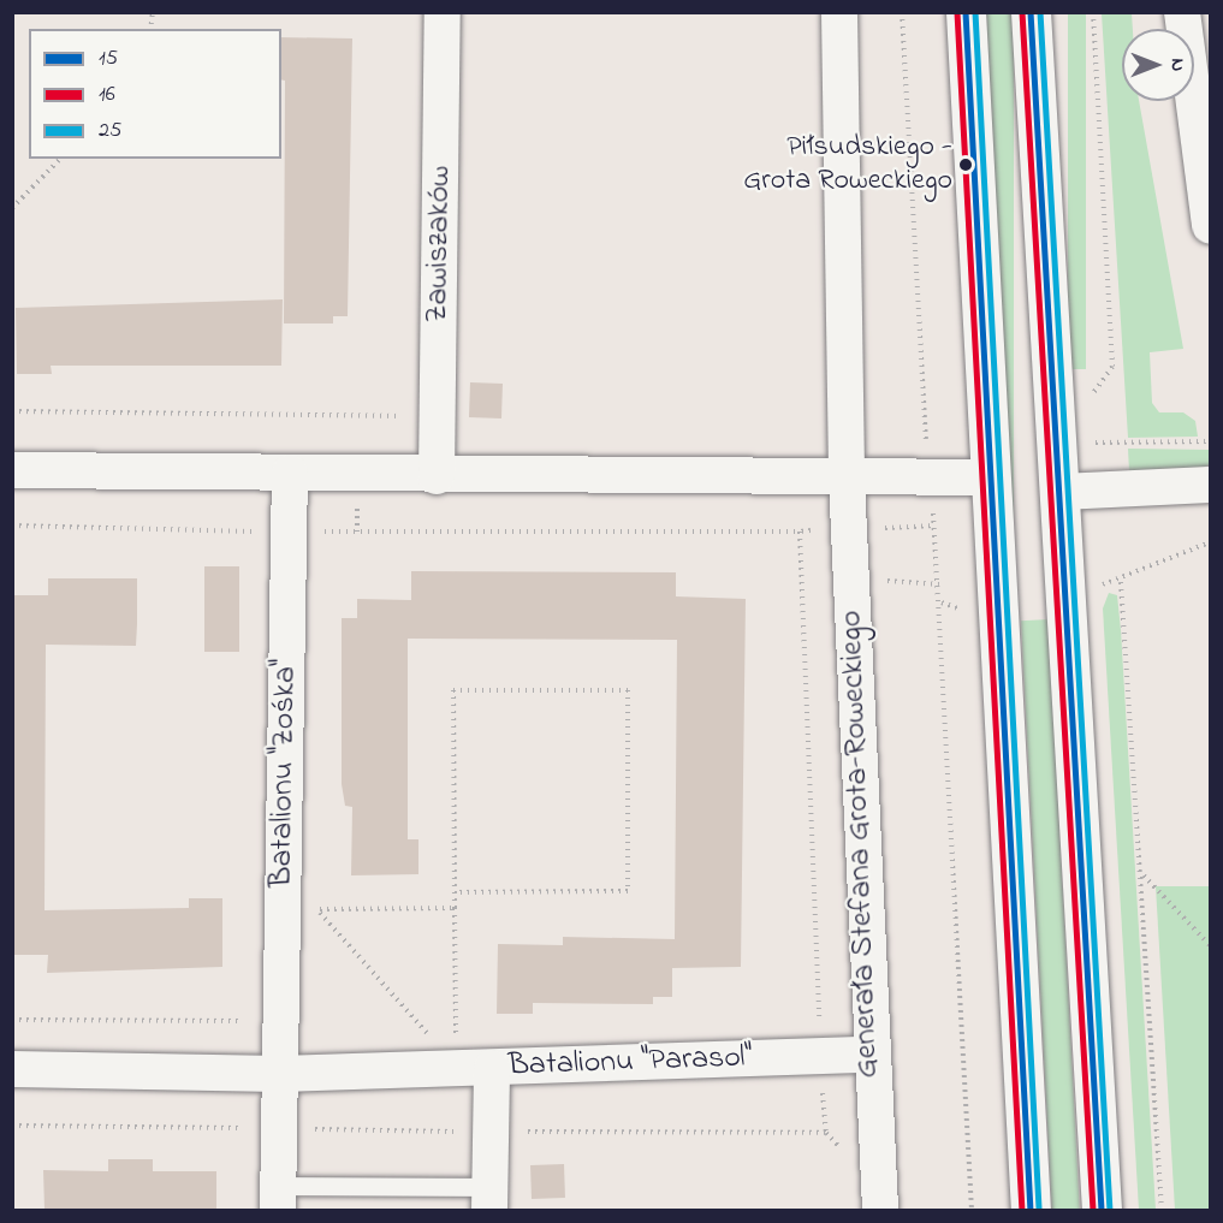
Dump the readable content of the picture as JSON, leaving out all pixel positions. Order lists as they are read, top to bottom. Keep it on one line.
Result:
{"streets":{"street":["Zawiszaków","Batalionu \"Zośka\"","Generała Stefana Grota-Roweckiego","Batalionu \"Parasol\""]},"crossings":[["Generała Stefana Grota-Roweckiego","Batalionu \"Parasol\""]],"places":["Piłsudskiego - Grota Roweckiego"],"lines":["transit line 15","transit line 16","transit line 25"],"legend":["15","16","25"],"north":"right"}
